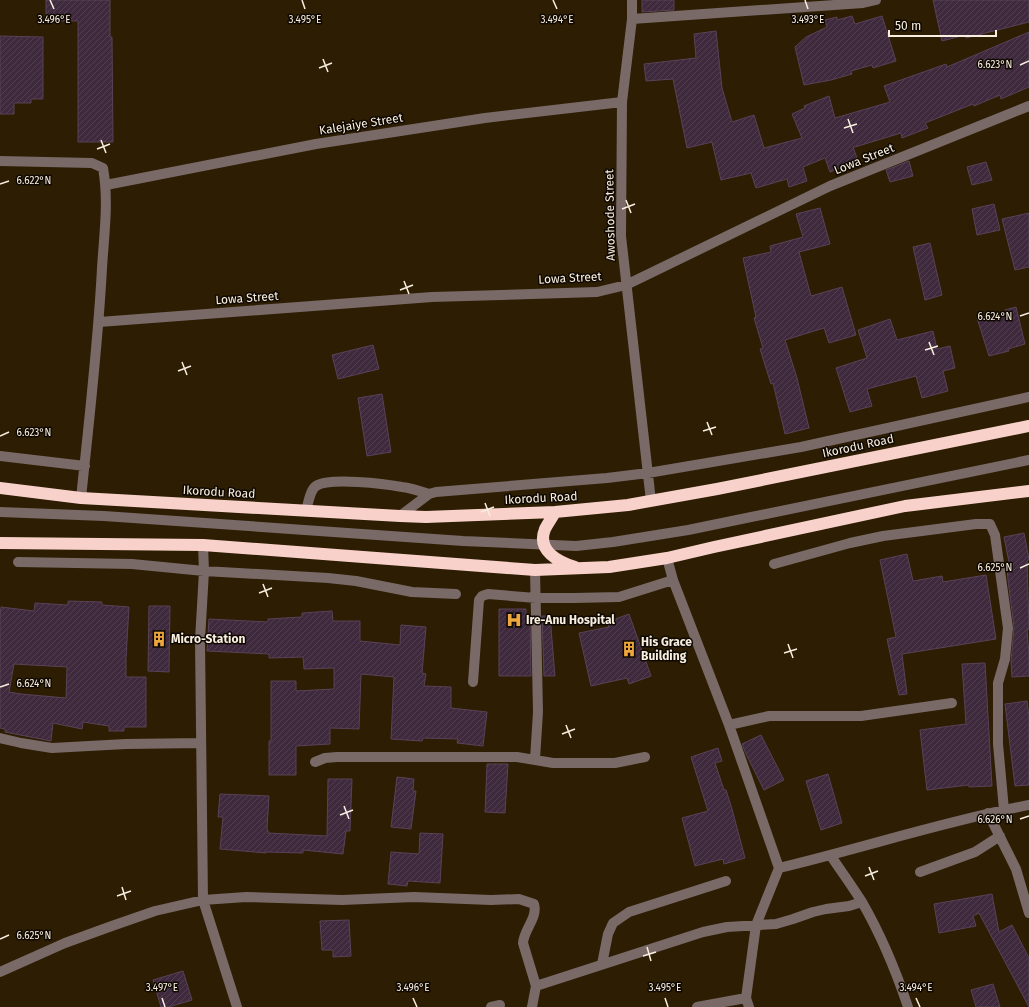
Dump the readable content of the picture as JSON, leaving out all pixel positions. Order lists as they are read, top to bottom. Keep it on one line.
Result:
{"streets":{"highway":["Ikorodu Road"],"street":["Kalejaiye Street","Lowa Street","Awoshode Street"]},"crossings":[["Kalejaiye Street","Awoshode Street"],["Lowa Street","Awoshode Street"],["Awoshode Street","Ikorodu Road"]],"places":{"hospital":["Ire-Anu Hospital"],"building":["Micro-Station","His Grace Building"]},"scale_bar":"50 m","coordinates":["3.496°E","3.495°E","3.494°E","3.493°E","6.623°N","6.622°N","6.624°N","6.625°N","6.626°N","3.497°E"]}
